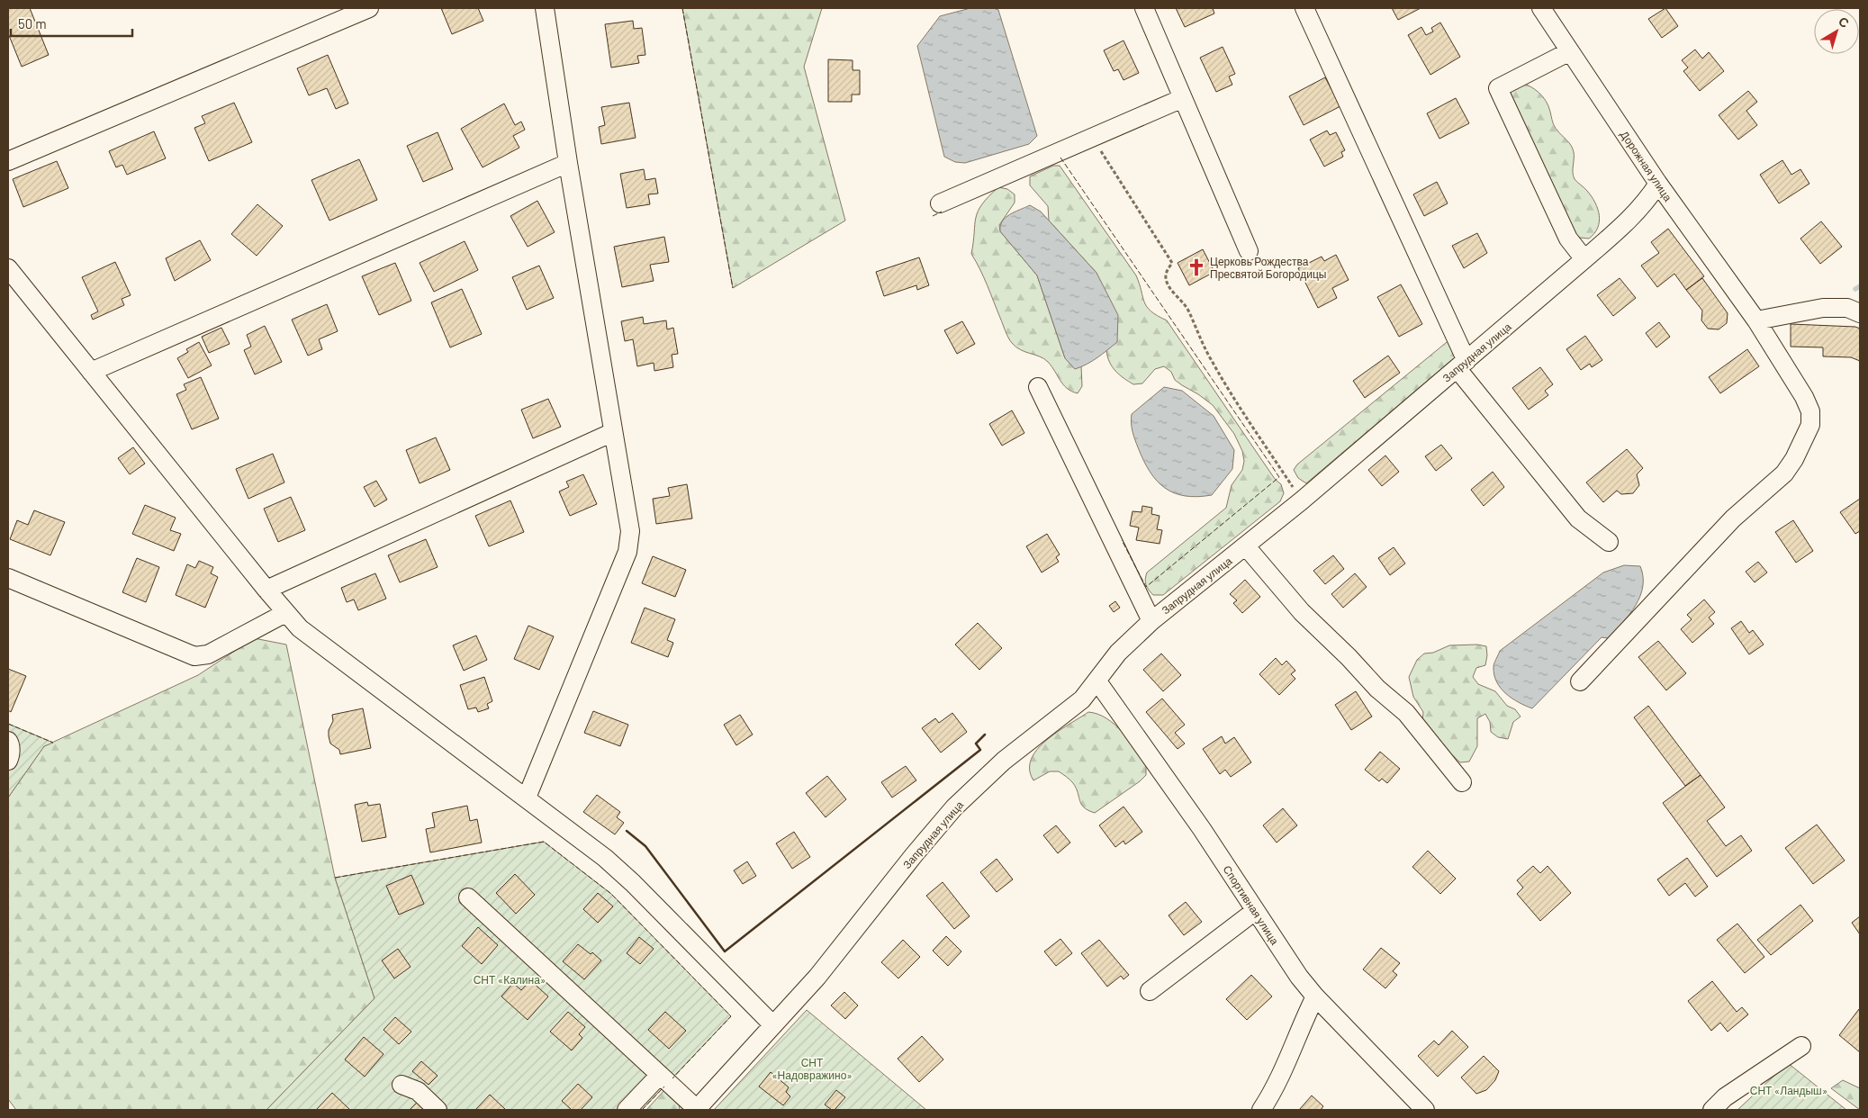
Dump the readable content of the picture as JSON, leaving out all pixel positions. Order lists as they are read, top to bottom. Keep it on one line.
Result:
{"streets":{"street":["Дорожная улица","Запрудная улица","Спортивная улица"]},"crossings":[["Дорожная улица","Запрудная улица"],["Запрудная улица","Спортивная улица"]],"parks":["СНТ «Калина»","СНТ «Надовражино»","СНТ «Ландыш»"],"places":{"church":["Церковь Рождества Пресвятой Богородицы"]},"scale_bar":"50 m","north":"top right"}
